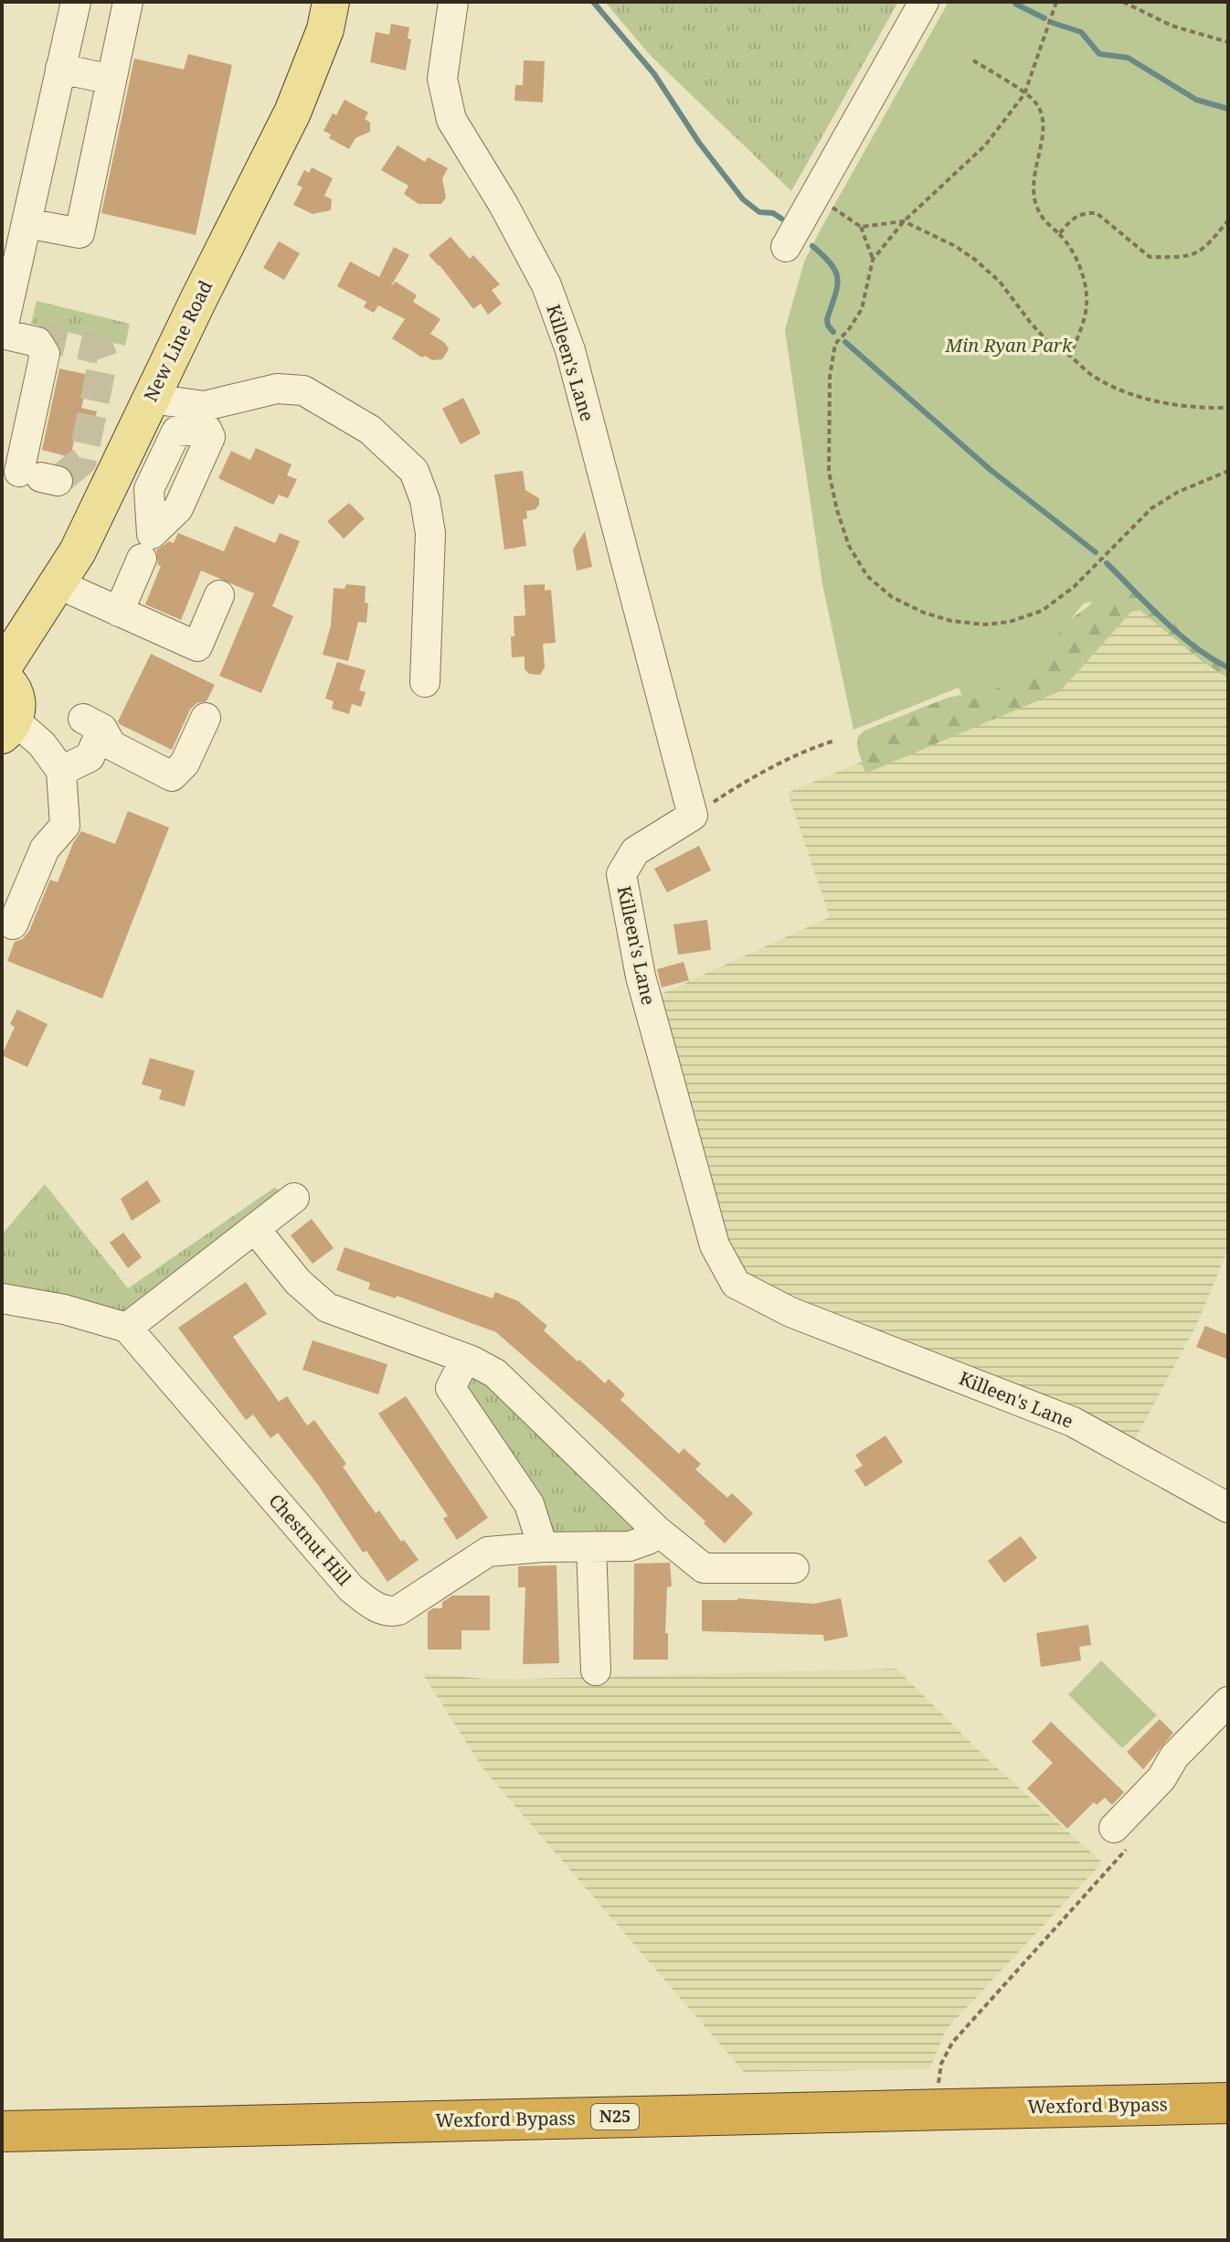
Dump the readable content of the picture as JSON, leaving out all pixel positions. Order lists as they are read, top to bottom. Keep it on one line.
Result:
{"streets":{"highway":["Wexford Bypass","N25"],"main road":["New Line Road"],"street":["Killeen's Lane","Chestnut Hill"]},"parks":["Min Ryan Park"]}
